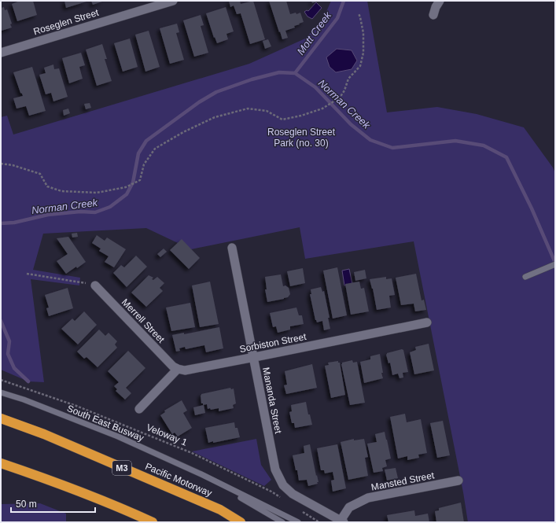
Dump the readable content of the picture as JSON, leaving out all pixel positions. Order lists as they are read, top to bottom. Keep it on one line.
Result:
{"streets":{"highway":["M3","Pacific Motorway"],"street":["Roseglen Street","Merrell Street","Sorbiston Street","Mananda Street","Mansted Street"],"lane":["South East Busway"],"path":["Veloway 1"]},"crossings":[["Merrell Street","Sorbiston Street"],["Sorbiston Street","Mananda Street"],["Mananda Street","Mansted Street"]],"water":["Mott Creek","Norman Creek"],"parks":["Roseglen Street Park (no. 30)"],"scale_bar":"50 m"}
